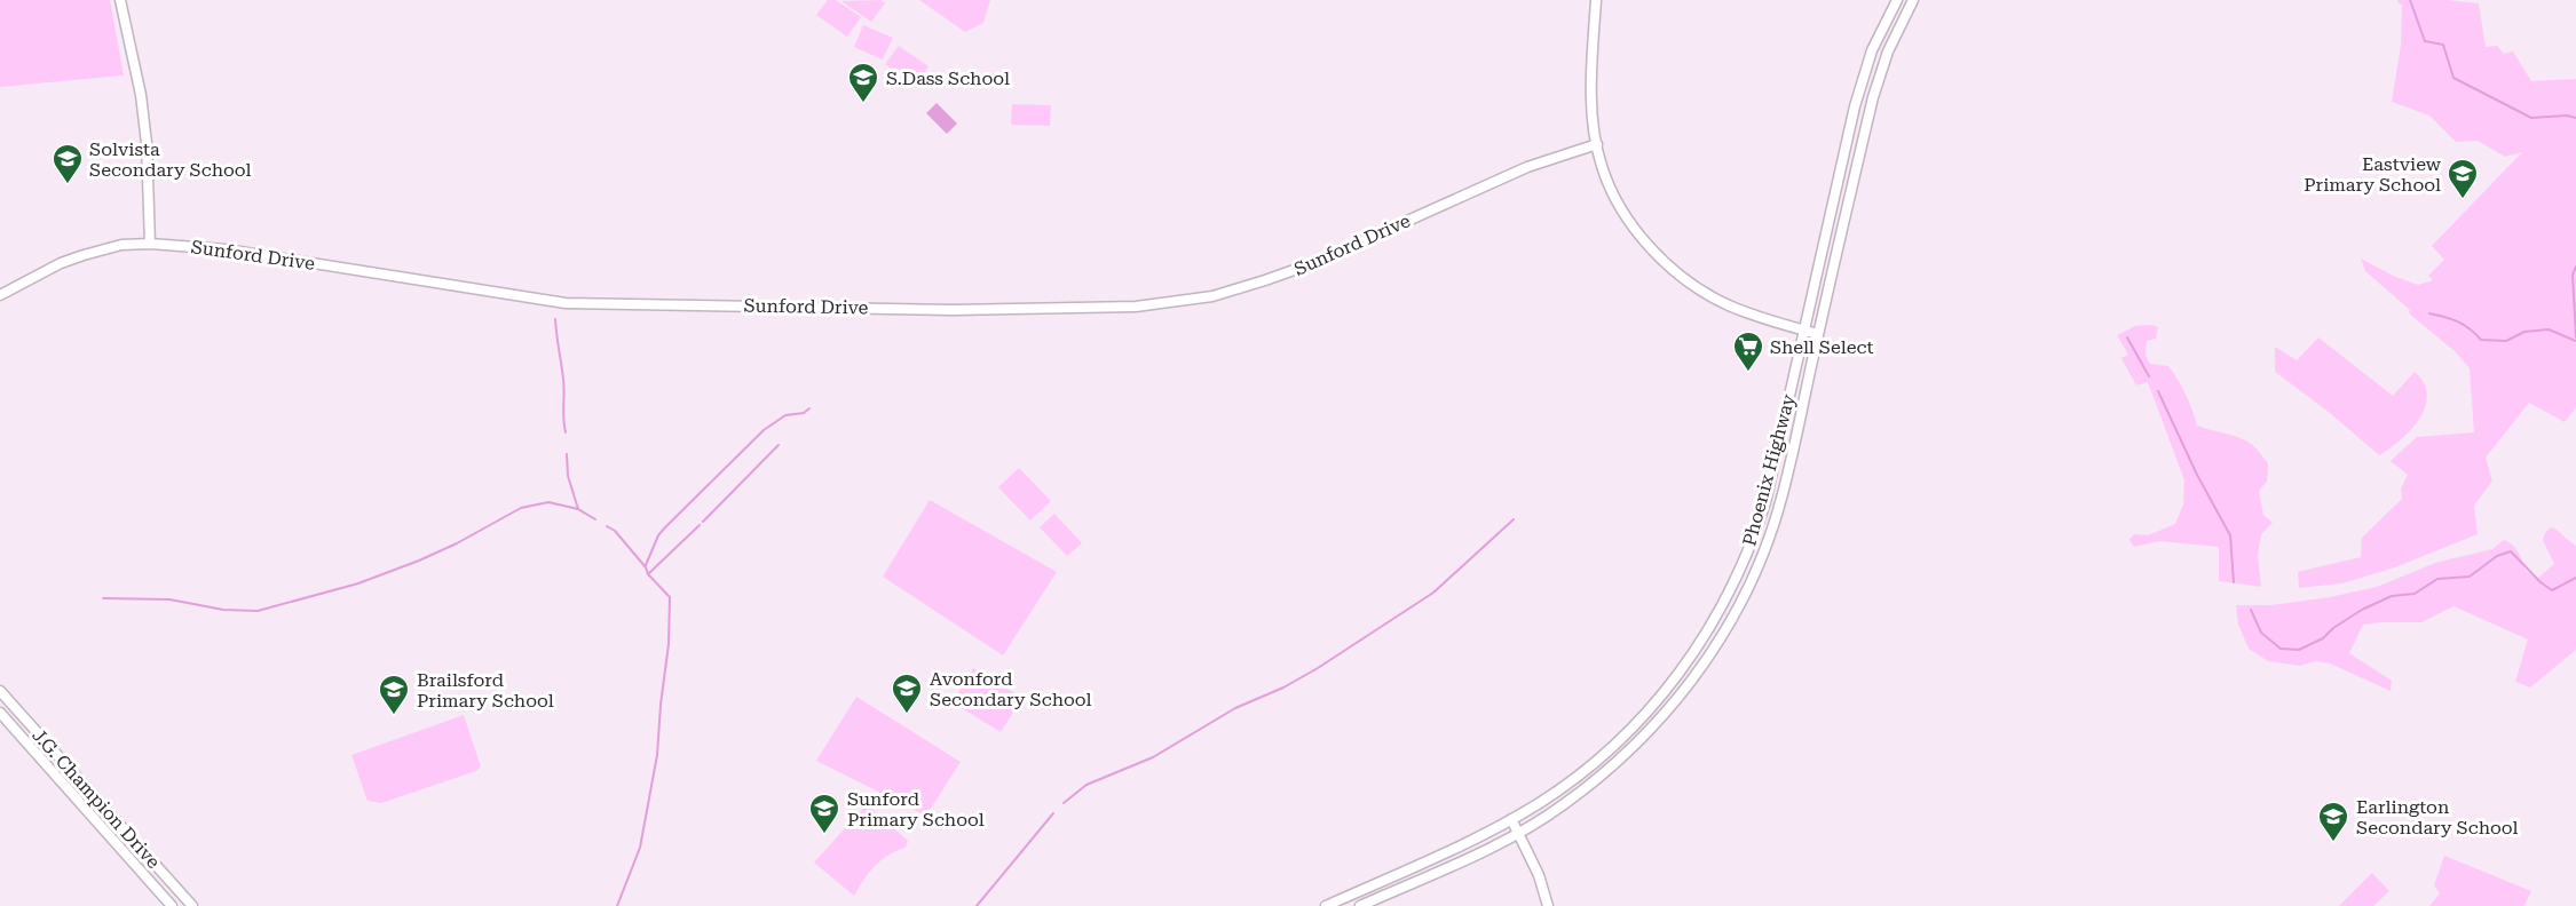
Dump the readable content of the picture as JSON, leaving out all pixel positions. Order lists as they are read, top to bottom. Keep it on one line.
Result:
{"streets":{"main road":["Sunford Drive","Phoenix Highway","J.G. Champion Drive"]},"places":{"school or university":["S.Dass School","Solvista Secondary School","Eastview Primary School","Avonford Secondary School","Brailsford Primary School","Sunford Primary School","Earlington Secondary School"],"supermarket":["Shell Select"]}}
